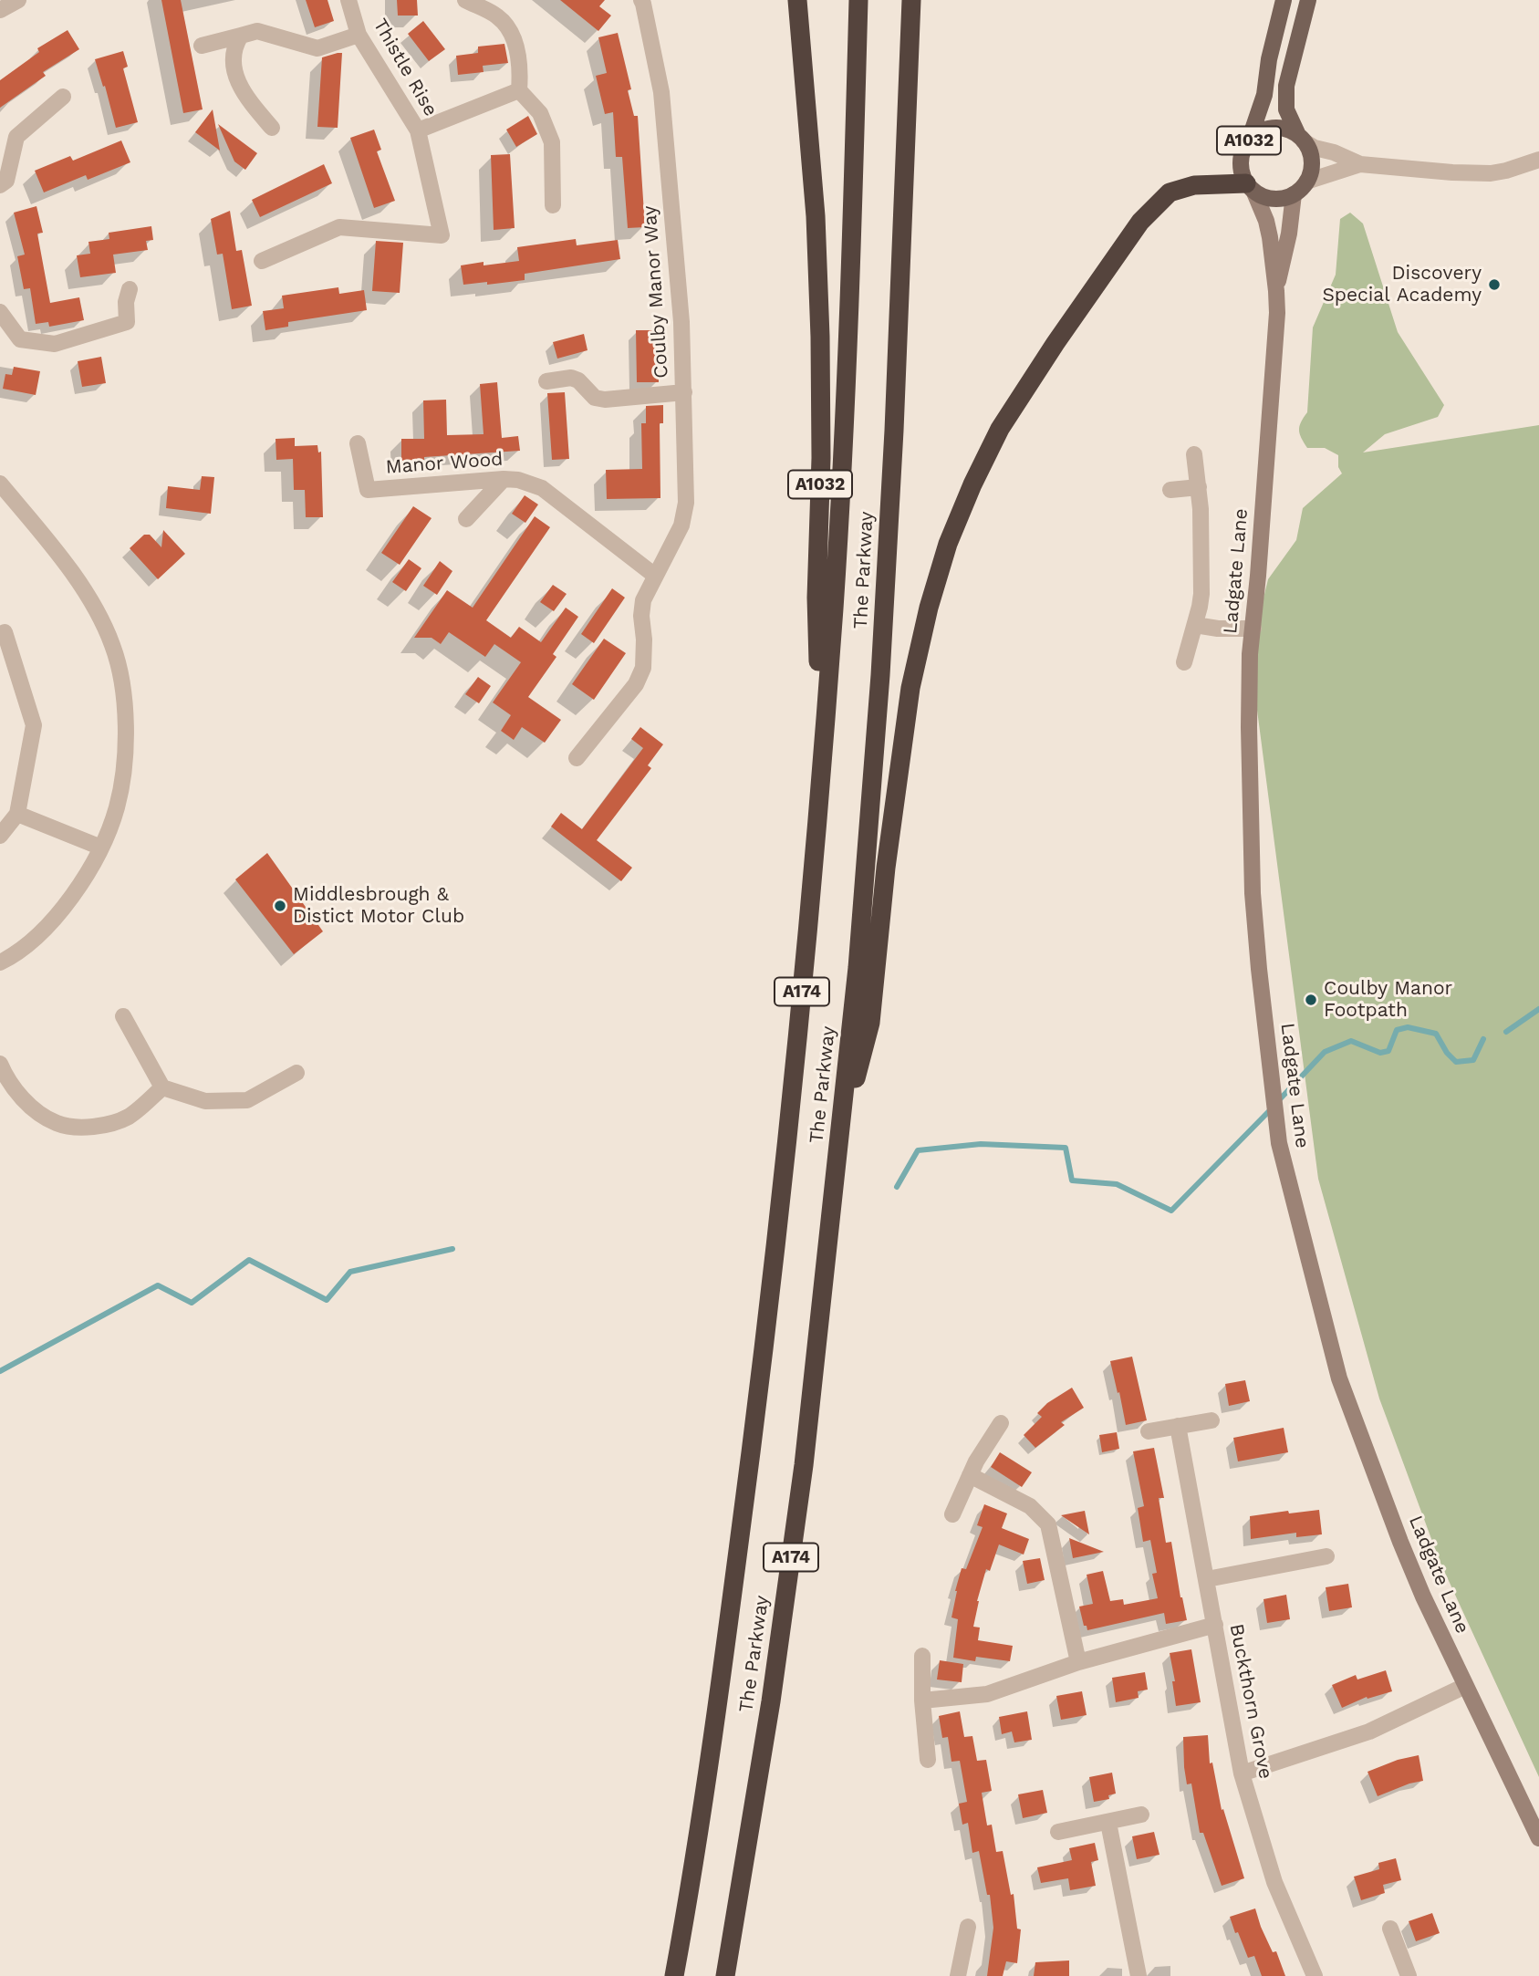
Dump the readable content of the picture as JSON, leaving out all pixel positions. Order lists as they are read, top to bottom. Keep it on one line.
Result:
{"streets":{"highway":["A1032","The Parkway","A174"],"main road":["Ladgate Lane"],"street":["Thistle Rise","Coulby Manor Way","Manor Wood","Buckthorn Grove"]},"crossings":[["A1032","The Parkway"],["A1032","Ladgate Lane"],["A1032","A174"],["Coulby Manor Way","Manor Wood"],["The Parkway","A174"],["Ladgate Lane","A174"]],"places":["Discovery Special Academy","Middlesbrough & Distict Motor Club","Coulby Manor Footpath"]}
